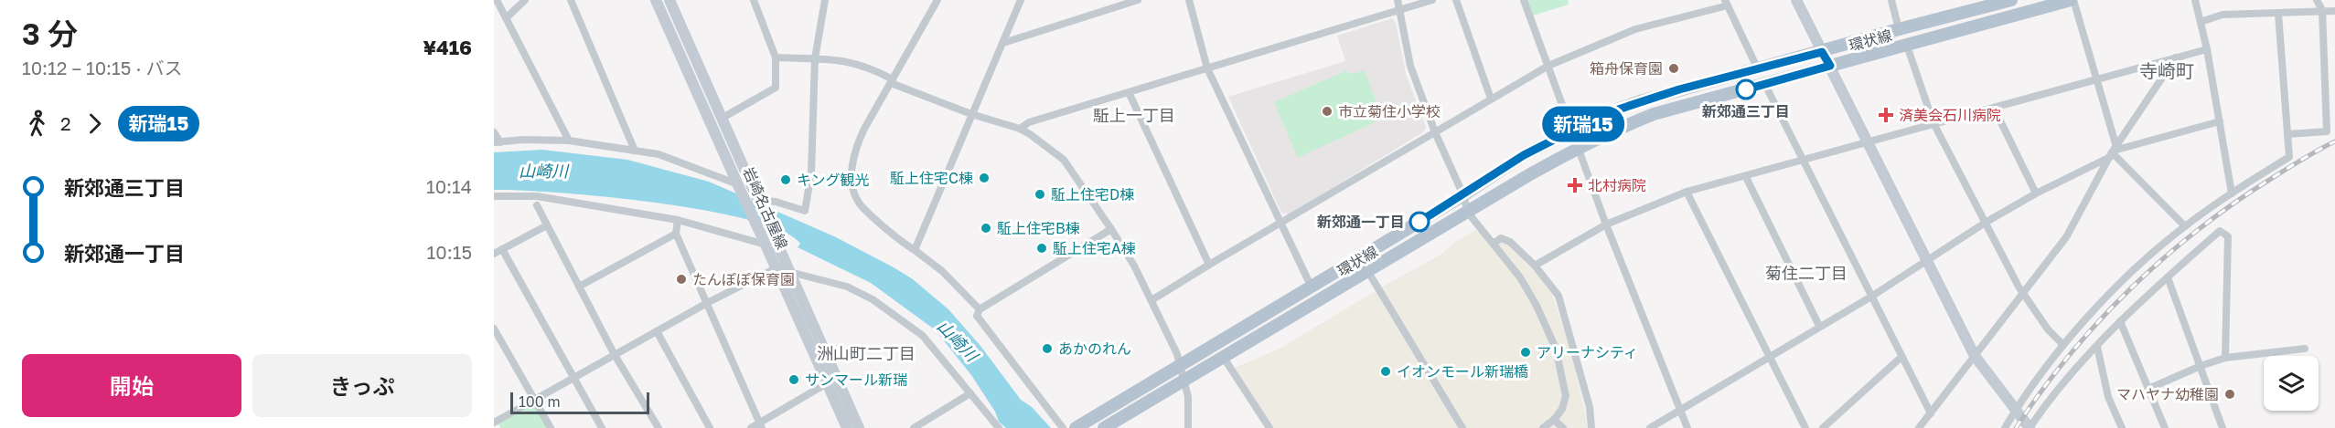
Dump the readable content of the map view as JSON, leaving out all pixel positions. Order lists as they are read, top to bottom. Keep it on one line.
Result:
{"streets":{"main road":["環状線","岩崎名古屋線"]},"districts":["寺崎町","駈上一丁目","菊住二丁目","洲山町二丁目"],"water":["山崎川"],"places":{"other":["箱舟保育園","新郊通三丁目","市立菊住小学校","駈上住宅C棟","キング観光","駈上住宅D棟","新郊通一丁目","駈上住宅B棟","駈上住宅A棟","たんぽぽ保育園","あかのれん","アリーナシティ","イオンモール新瑞橋","サンマール新瑞","マハヤナ幼稚園"],"health":["済美会石川病院","北村病院"]},"lines":["bus line 新瑞15"],"scale_bar":"100 m","page":{"heading":["3 分","10:12 – 10:15 · バス","¥416"],"on_map":"新瑞15","legs":["2","新瑞15"],"list":[{"name":"新郊通三丁目","value":"10:14"},{"name":"新郊通一丁目","value":"10:15"}],"buttons":["開始","きっぷ"],"scale":"100 m"}}
